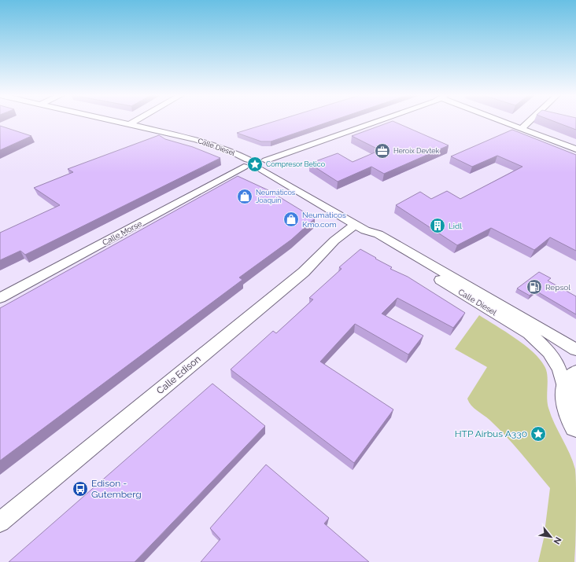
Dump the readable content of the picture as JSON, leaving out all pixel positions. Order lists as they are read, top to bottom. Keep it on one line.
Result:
{"streets":{"street":["Calle Diesel","Calle Morse","Calle Edison"]},"crossings":[["Calle Diesel","Calle Morse"],["Calle Diesel","Calle Edison"]],"places":{"office":["Heroix Devtek"],"place":["Compresor Betico","HTP Airbus A330"],"shop":["Neumáticos Joaquín","Neumáticos Kmo.com"],"building":["Lidl"],"fuel station":["Repsol"],"bus stop":["Edison - Gutemberg"]},"north":"bottom right"}
